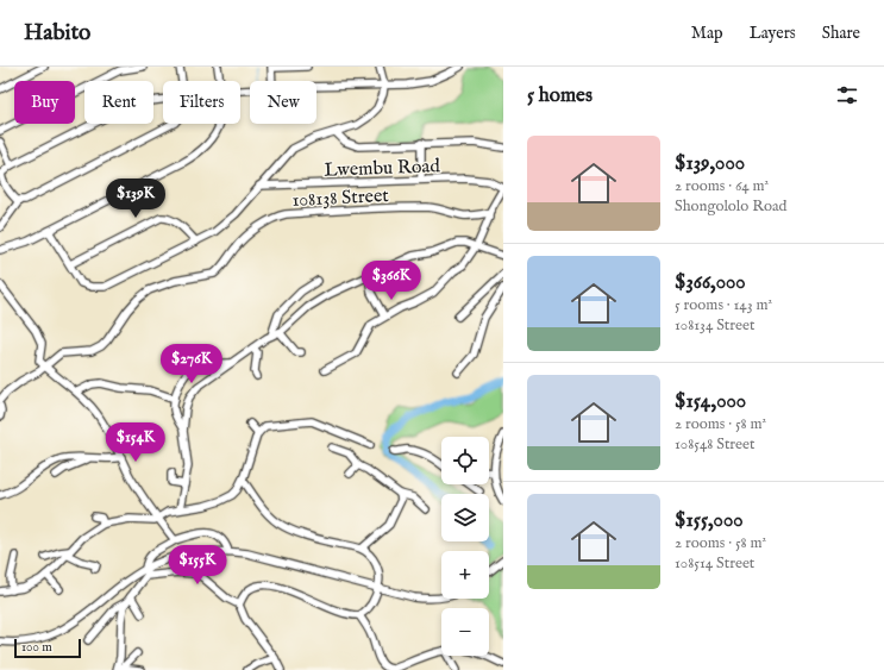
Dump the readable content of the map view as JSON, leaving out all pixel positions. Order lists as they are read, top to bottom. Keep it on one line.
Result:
{"streets":{"street":["Lwembu Road","108138 Street"]},"scale_bar":"100 m","page":{"header":"Habito","nav":["Map","Layers","Share"],"heading":"5 homes","chip":["Buy","Rent","Filters","New"],"list":[{"name":"$139,000","note":"2 rooms · 64 m² · Shongololo Road"},{"name":"$366,000","note":"5 rooms · 143 m² · 108134 Street"},{"name":"$154,000","note":"2 rooms · 58 m² · 108548 Street"},{"name":"$155,000","note":"2 rooms · 58 m² · 108514 Street"}],"price":["$139K","$366K","$276K","$154K","$155K"],"map_buttons":["+","−"],"scale":"100 m"}}
